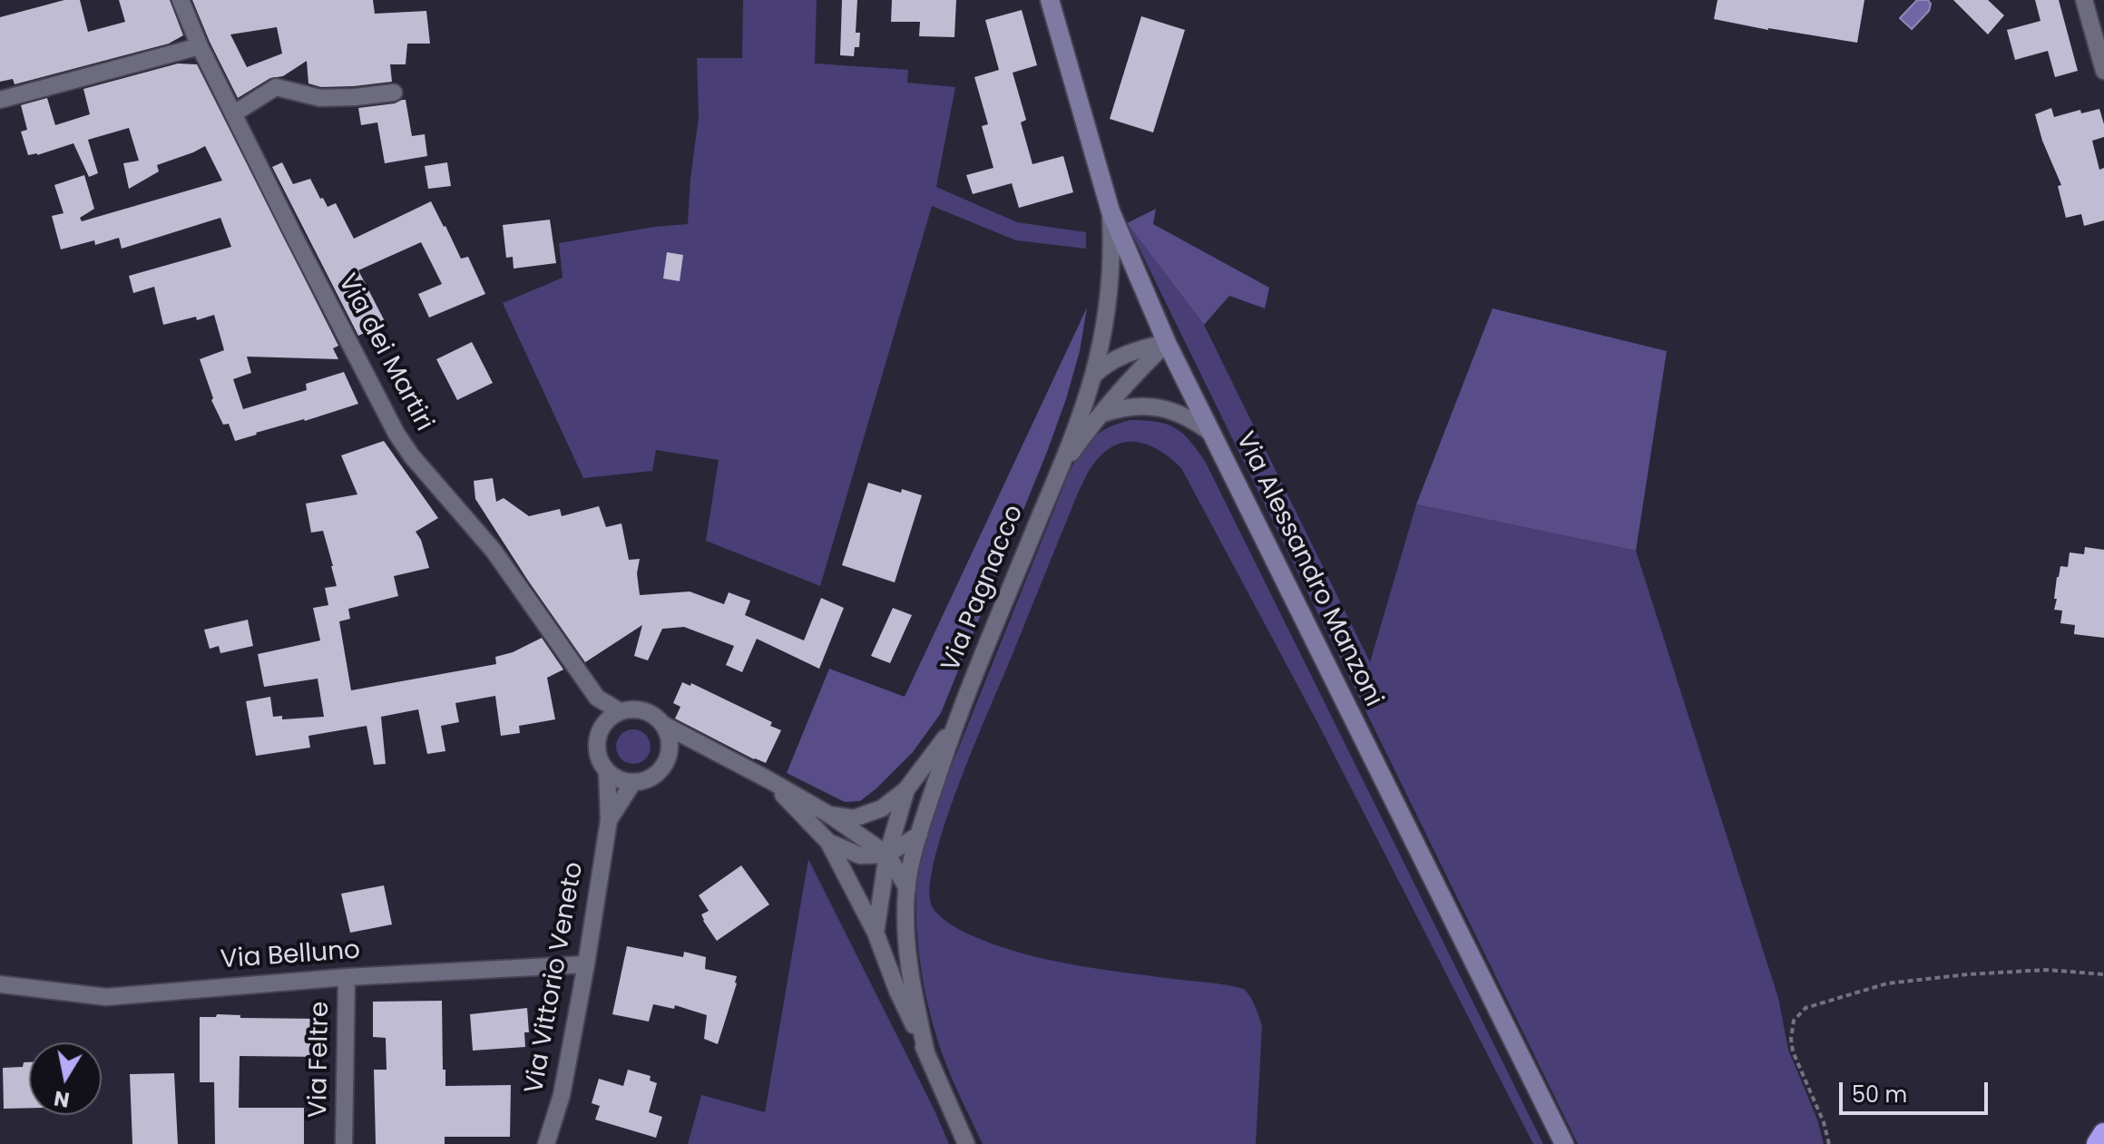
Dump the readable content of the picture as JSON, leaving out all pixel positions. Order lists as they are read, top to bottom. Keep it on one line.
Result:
{"streets":{"street":["Via dei Martiri","Via Alessandro Manzoni","Via Pagnacco","Via Belluno","Via Vittorio Veneto","Via Feltre"]},"crossings":[["Via dei Martiri","Via Pagnacco"],["Via dei Martiri","Via Vittorio Veneto"],["Via Alessandro Manzoni","Via Pagnacco"],["Via Pagnacco","Via Vittorio Veneto"],["Via Belluno","Via Vittorio Veneto"],["Via Belluno","Via Feltre"]],"scale_bar":"50 m","north":"bottom"}
